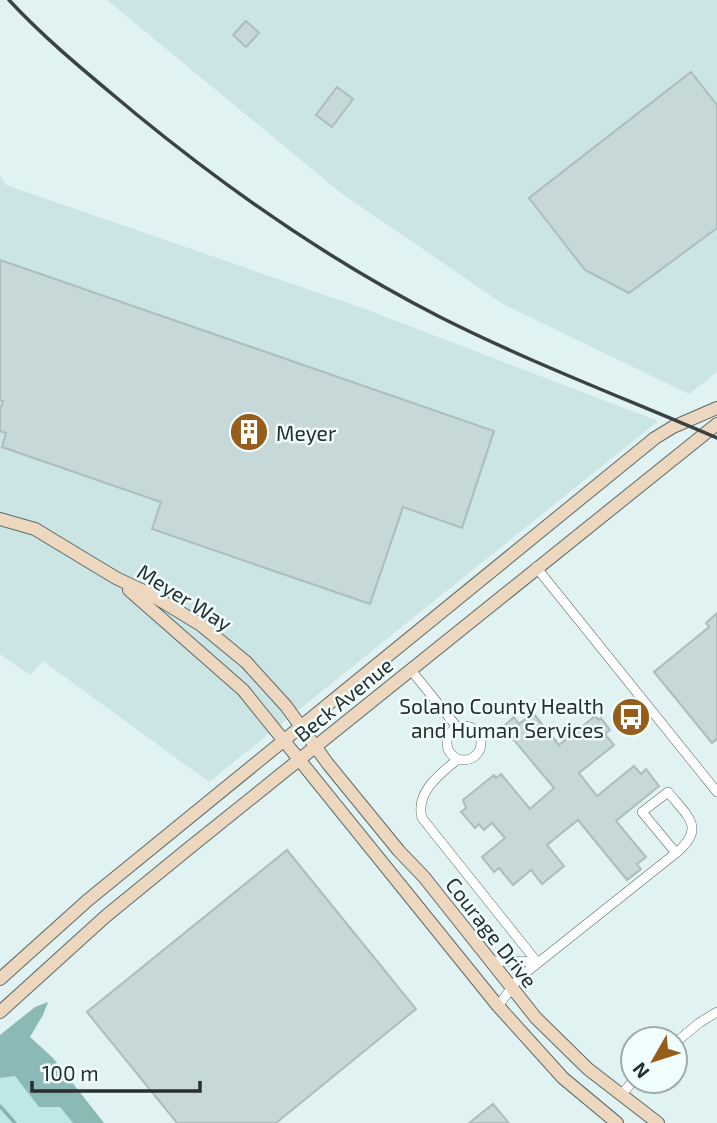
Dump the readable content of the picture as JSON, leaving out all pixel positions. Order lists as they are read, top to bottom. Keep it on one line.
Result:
{"streets":{"street":["Meyer Way","Beck Avenue","Courage Drive"]},"crossings":[["Meyer Way","Beck Avenue"],["Meyer Way","Courage Drive"],["Beck Avenue","Courage Drive"]],"places":{"building":["Meyer"],"bus stop":["Solano County Health and Human Services"]},"scale_bar":"100 m","north":"bottom left"}
